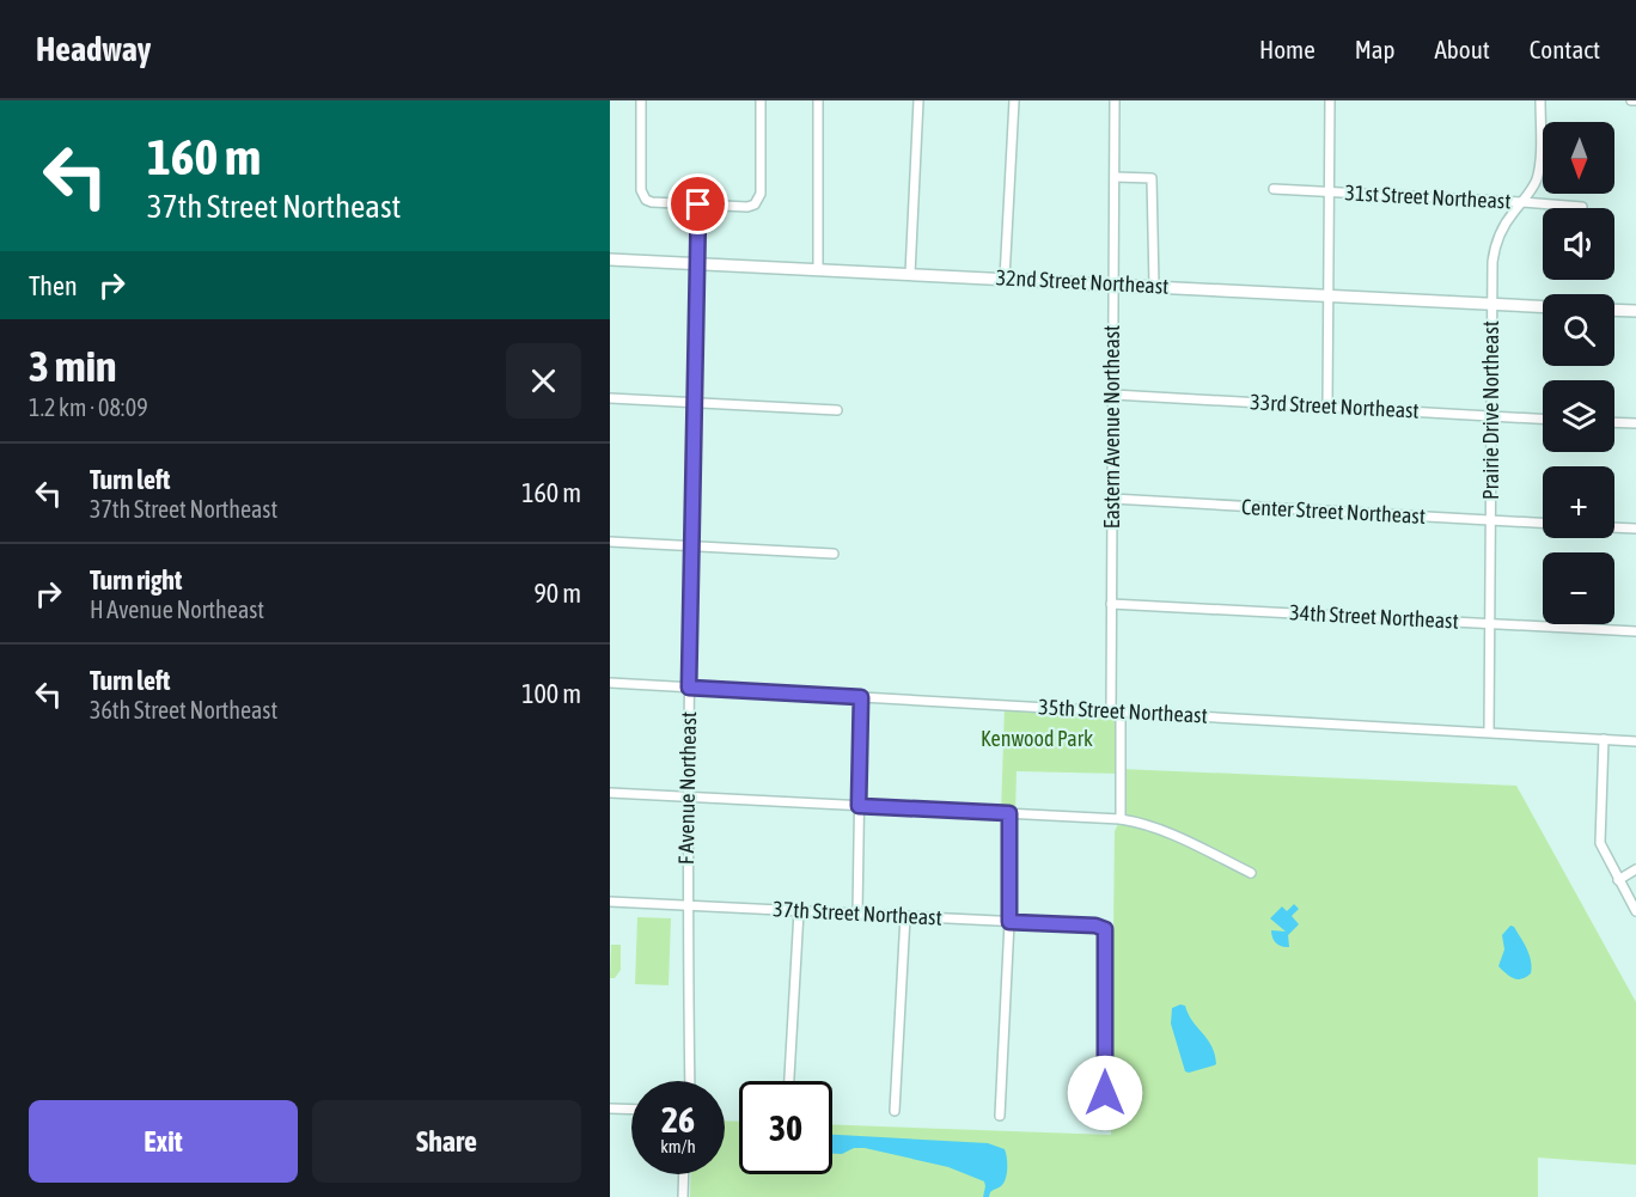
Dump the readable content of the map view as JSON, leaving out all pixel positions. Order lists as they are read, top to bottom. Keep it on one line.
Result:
{"streets":{"main road":["32nd Street Northeast"],"street":["31st Street Northeast","33rd Street Northeast","Prairie Drive Northeast","Eastern Avenue Northeast","Center Street Northeast","34th Street Northeast","35th Street Northeast","F Avenue Northeast","37th Street Northeast"]},"crossings":[["31st Street Northeast","Prairie Drive Northeast"],["32nd Street Northeast","Prairie Drive Northeast"],["32nd Street Northeast","Eastern Avenue Northeast"],["32nd Street Northeast","F Avenue Northeast"],["33rd Street Northeast","Prairie Drive Northeast"],["33rd Street Northeast","Eastern Avenue Northeast"],["Prairie Drive Northeast","Center Street Northeast"],["Prairie Drive Northeast","34th Street Northeast"],["Prairie Drive Northeast","35th Street Northeast"],["Eastern Avenue Northeast","Center Street Northeast"],["Eastern Avenue Northeast","34th Street Northeast"],["Eastern Avenue Northeast","35th Street Northeast"],["35th Street Northeast","F Avenue Northeast"],["F Avenue Northeast","37th Street Northeast"]],"parks":["Kenwood Park"],"north":"bottom","page":{"header":"Headway","nav":["Home","Map","About","Contact"],"turn":["160 m","37th Street Northeast"],"map_buttons":["+","−"],"then":"Then","heading":["3 min","1.2 km · 08:09"],"list":[{"name":"Turn left","note":"37th Street Northeast","value":"160 m"},{"name":"Turn right","note":"H Avenue Northeast","value":"90 m"},{"name":"Turn left","note":"36th Street Northeast","value":"100 m"}],"speed":"26 km/h","limit":"30","buttons":["Exit","Share"]}}
